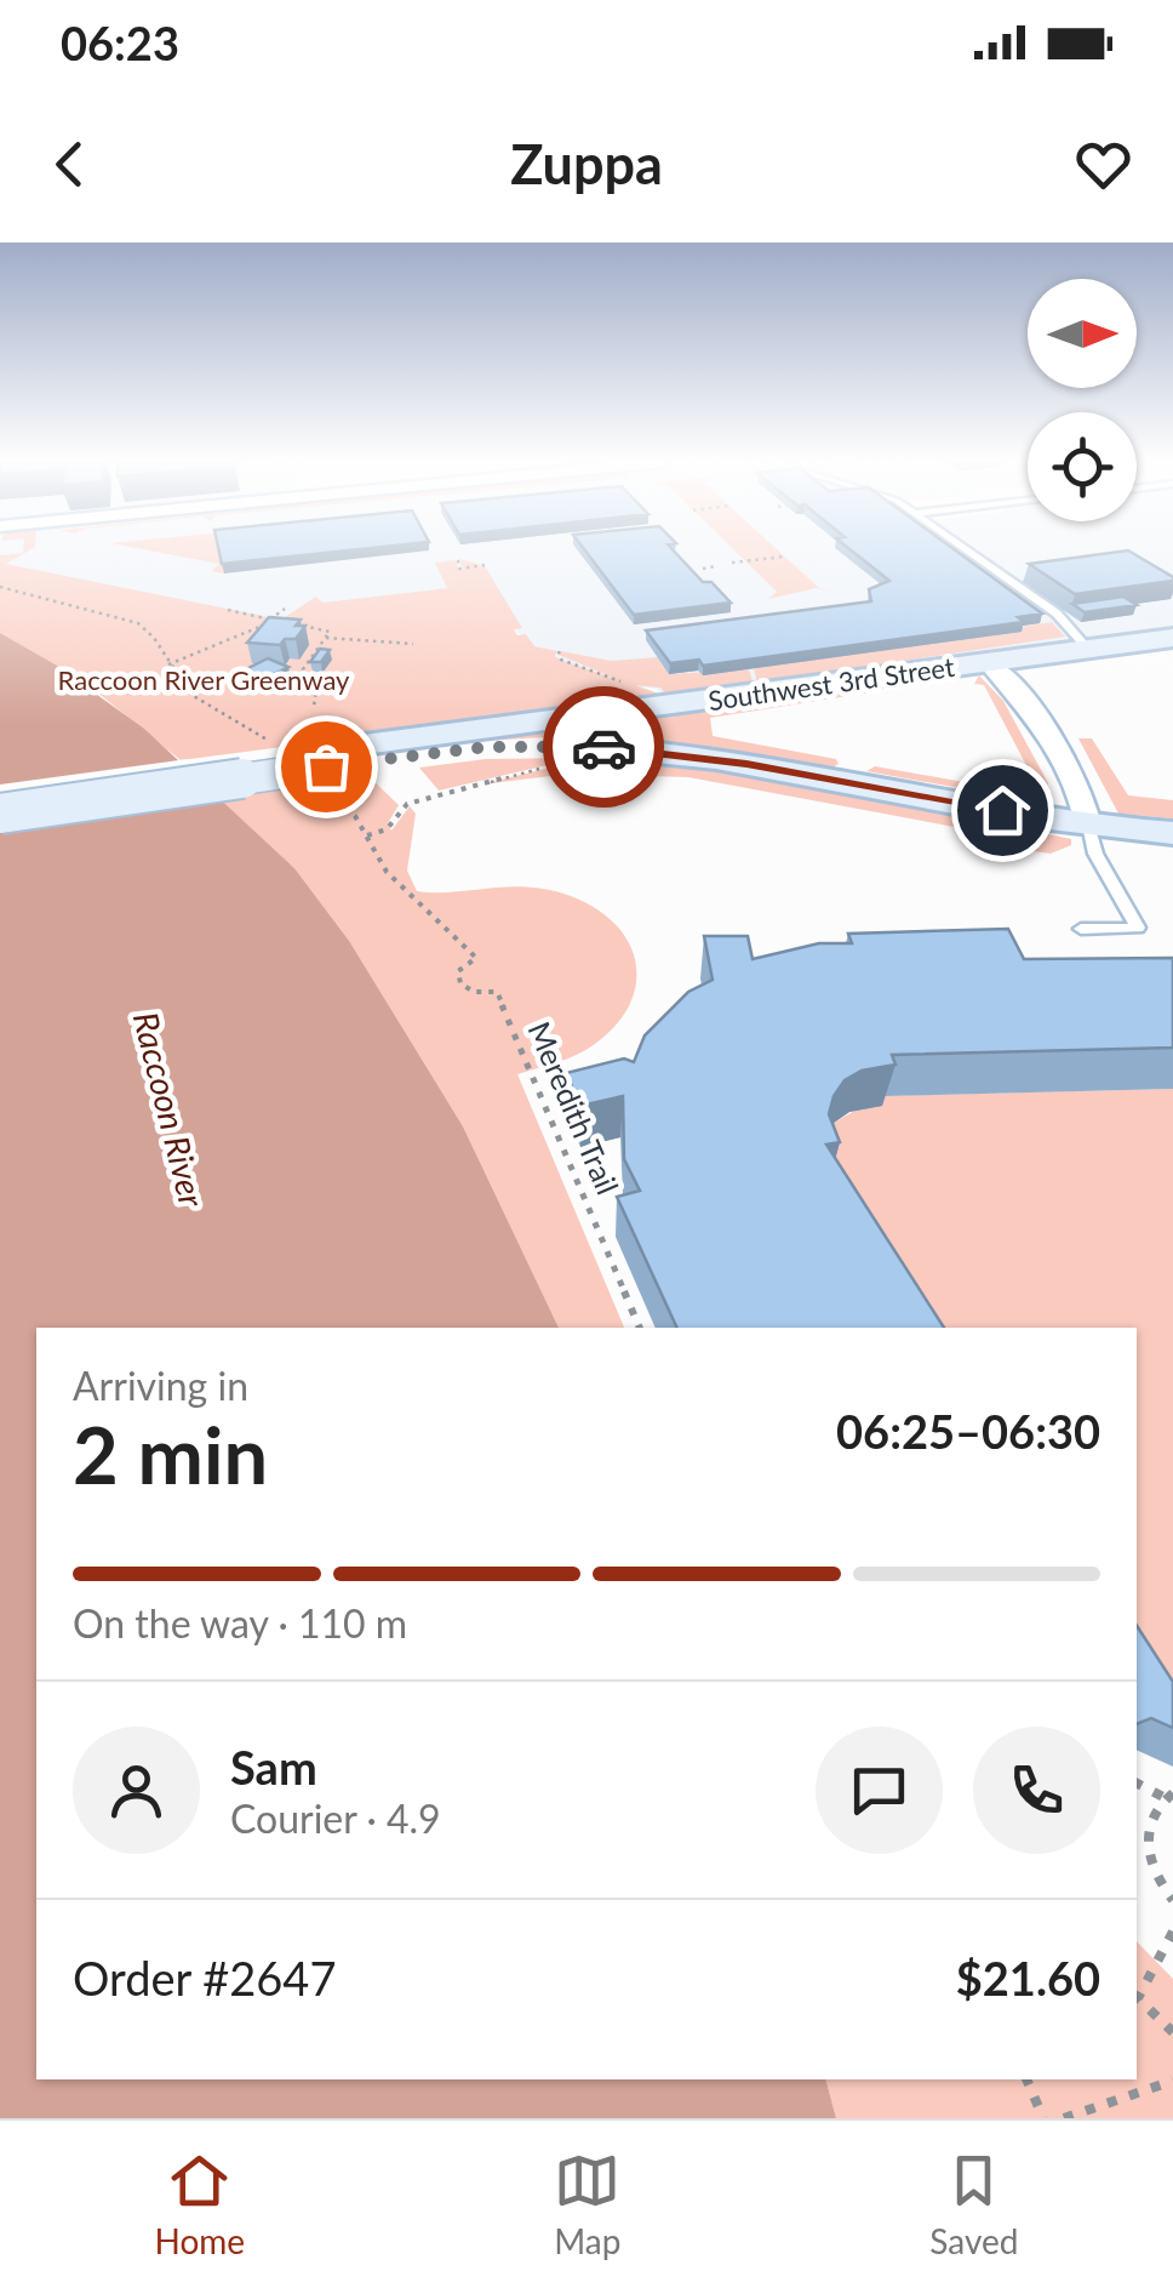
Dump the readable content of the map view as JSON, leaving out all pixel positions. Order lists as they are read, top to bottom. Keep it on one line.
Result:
{"streets":{"main road":["Southwest 3rd Street"],"path":["Meredith Trail"]},"water":["Raccoon River"],"parks":["Raccoon River Greenway"],"north":"right","page":{"status":"06:23","header":"Zuppa","heading":["2 min","Arriving in","06:25–06:30"],"panel":["Sam","Courier · 4.9","Order #2647","$21.60"],"bar":"On the way · 110 m","tabs":["Home","Map","Saved"]}}
